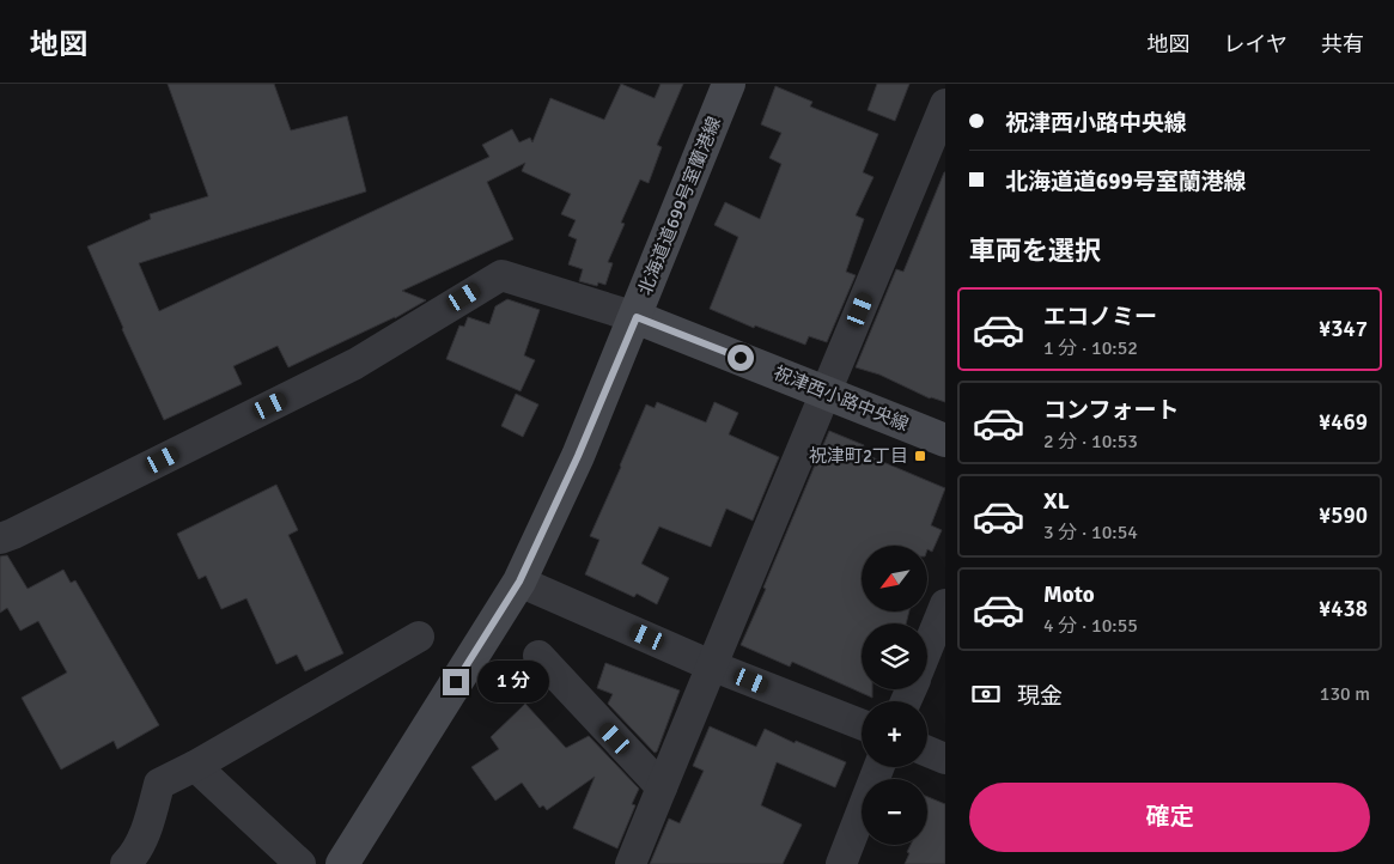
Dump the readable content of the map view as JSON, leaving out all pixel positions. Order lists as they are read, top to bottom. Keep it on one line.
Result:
{"streets":{"main road":["北海道道699号室蘭港線","祝津西小路中央線"]},"crossings":[["北海道道699号室蘭港線","祝津西小路中央線"]],"places":{"transit":["祝津町2丁目"]},"north":"bottom left","page":{"header":"地図","nav":["地図","レイヤ","共有"],"banner":["祝津西小路中央線","北海道道699号室蘭港線"],"heading":"車両を選択","list":[{"name":"エコノミー","note":"1 分 · 10:52","value":"¥347"},{"name":"コンフォート","note":"2 分 · 10:53","value":"¥469"},{"name":"XL","note":"3 分 · 10:54","value":"¥590"},{"name":"Moto","note":"4 分 · 10:55","value":"¥438"}],"map_buttons":["+","−"],"bubble":"1 分","pay":["現金","130 m"],"buttons":"確定"}}
